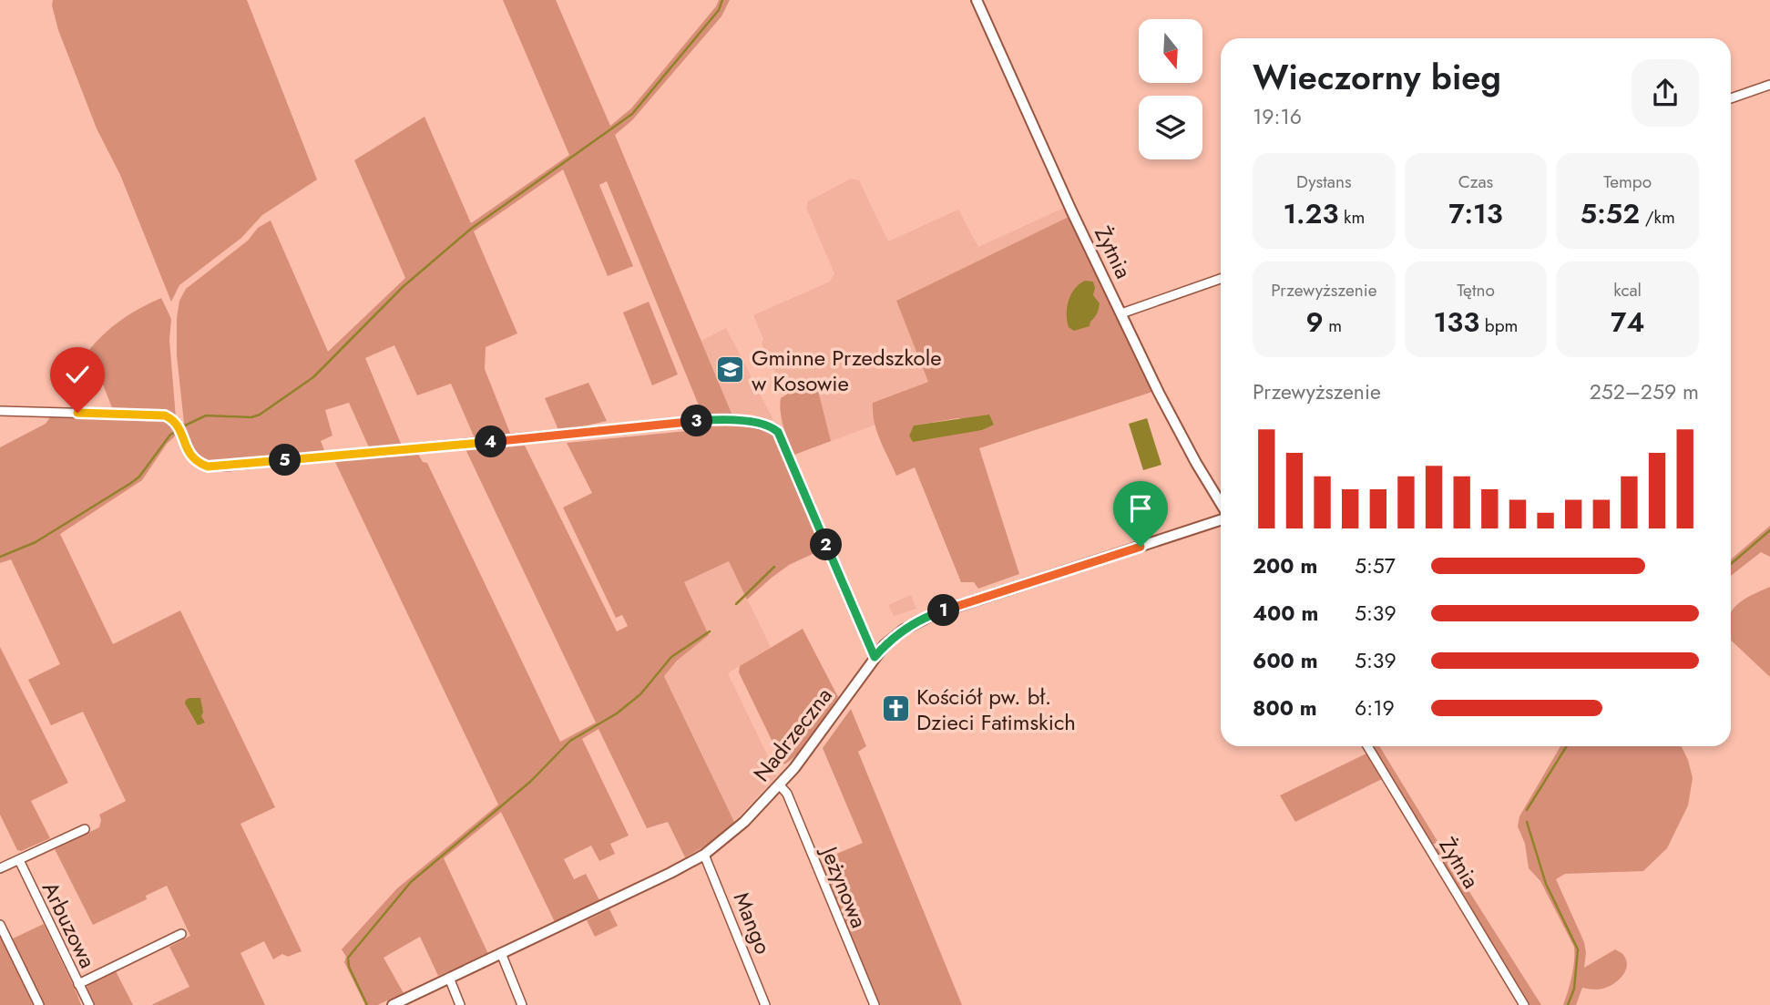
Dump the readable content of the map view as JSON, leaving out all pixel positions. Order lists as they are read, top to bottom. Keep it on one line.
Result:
{"streets":{"street":["Żytnia","Nadrzeczna","Jeżynowa","Mango","Arbuzowa"]},"crossings":[["Nadrzeczna","Jeżynowa"],["Nadrzeczna","Mango"]],"places":{"school or university":["Gminne Przedszkole w Kosowie"],"church":["Kościół pw. bł. Dzieci Fatimskich"]},"north":"bottom","page":{"heading":["Wieczorny bieg","19:16"],"stats":[["Dystans","1.23 km"],["Czas","7:13"],["Tempo","5:52 /km"],["Przewyższenie","9 m"],["Tętno","133 bpm"],["kcal","74"]],"chart":["Przewyższenie","252–259 m"],"pins":["3","4","5","2","1"],"list":[{"name":"200 m","note":"5:57"},{"name":"400 m","note":"5:39"},{"name":"600 m","note":"5:39"},{"name":"800 m","note":"6:19"}]}}
